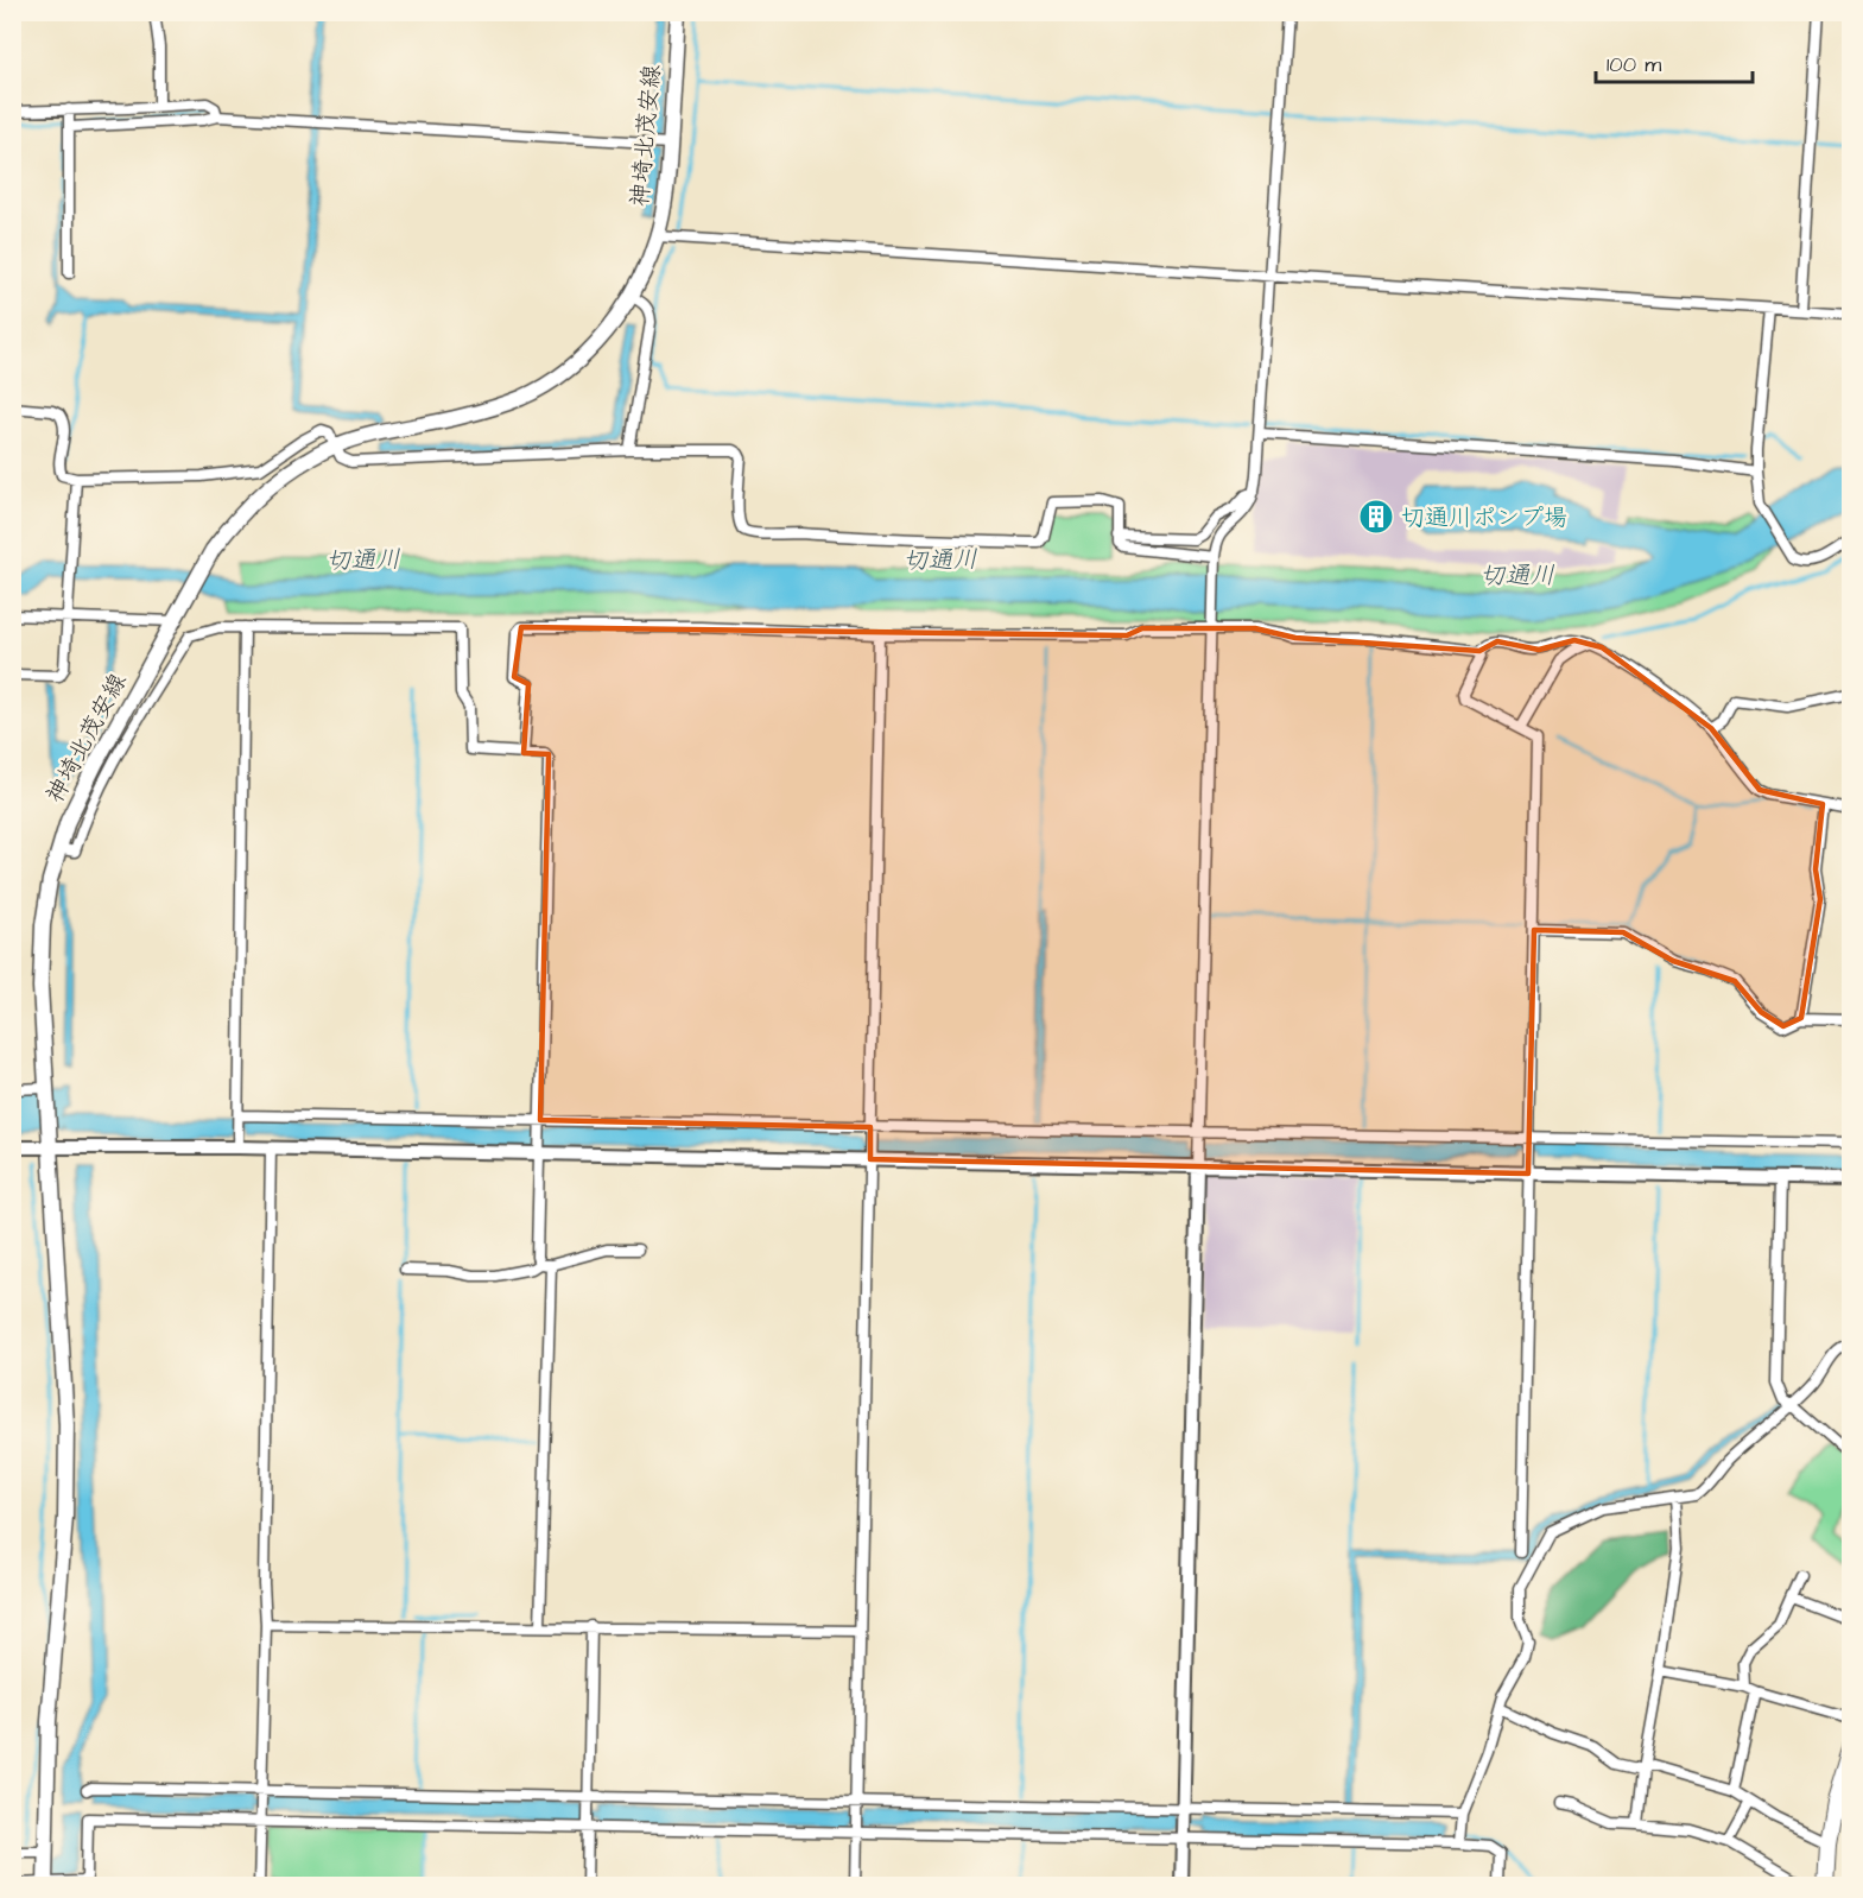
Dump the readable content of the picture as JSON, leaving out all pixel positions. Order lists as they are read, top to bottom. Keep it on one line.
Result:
{"streets":{"main road":["神埼北茂安線"]},"water":["切通川"],"places":{"building":["切通川ポンプ場"]},"scale_bar":"100 m"}
